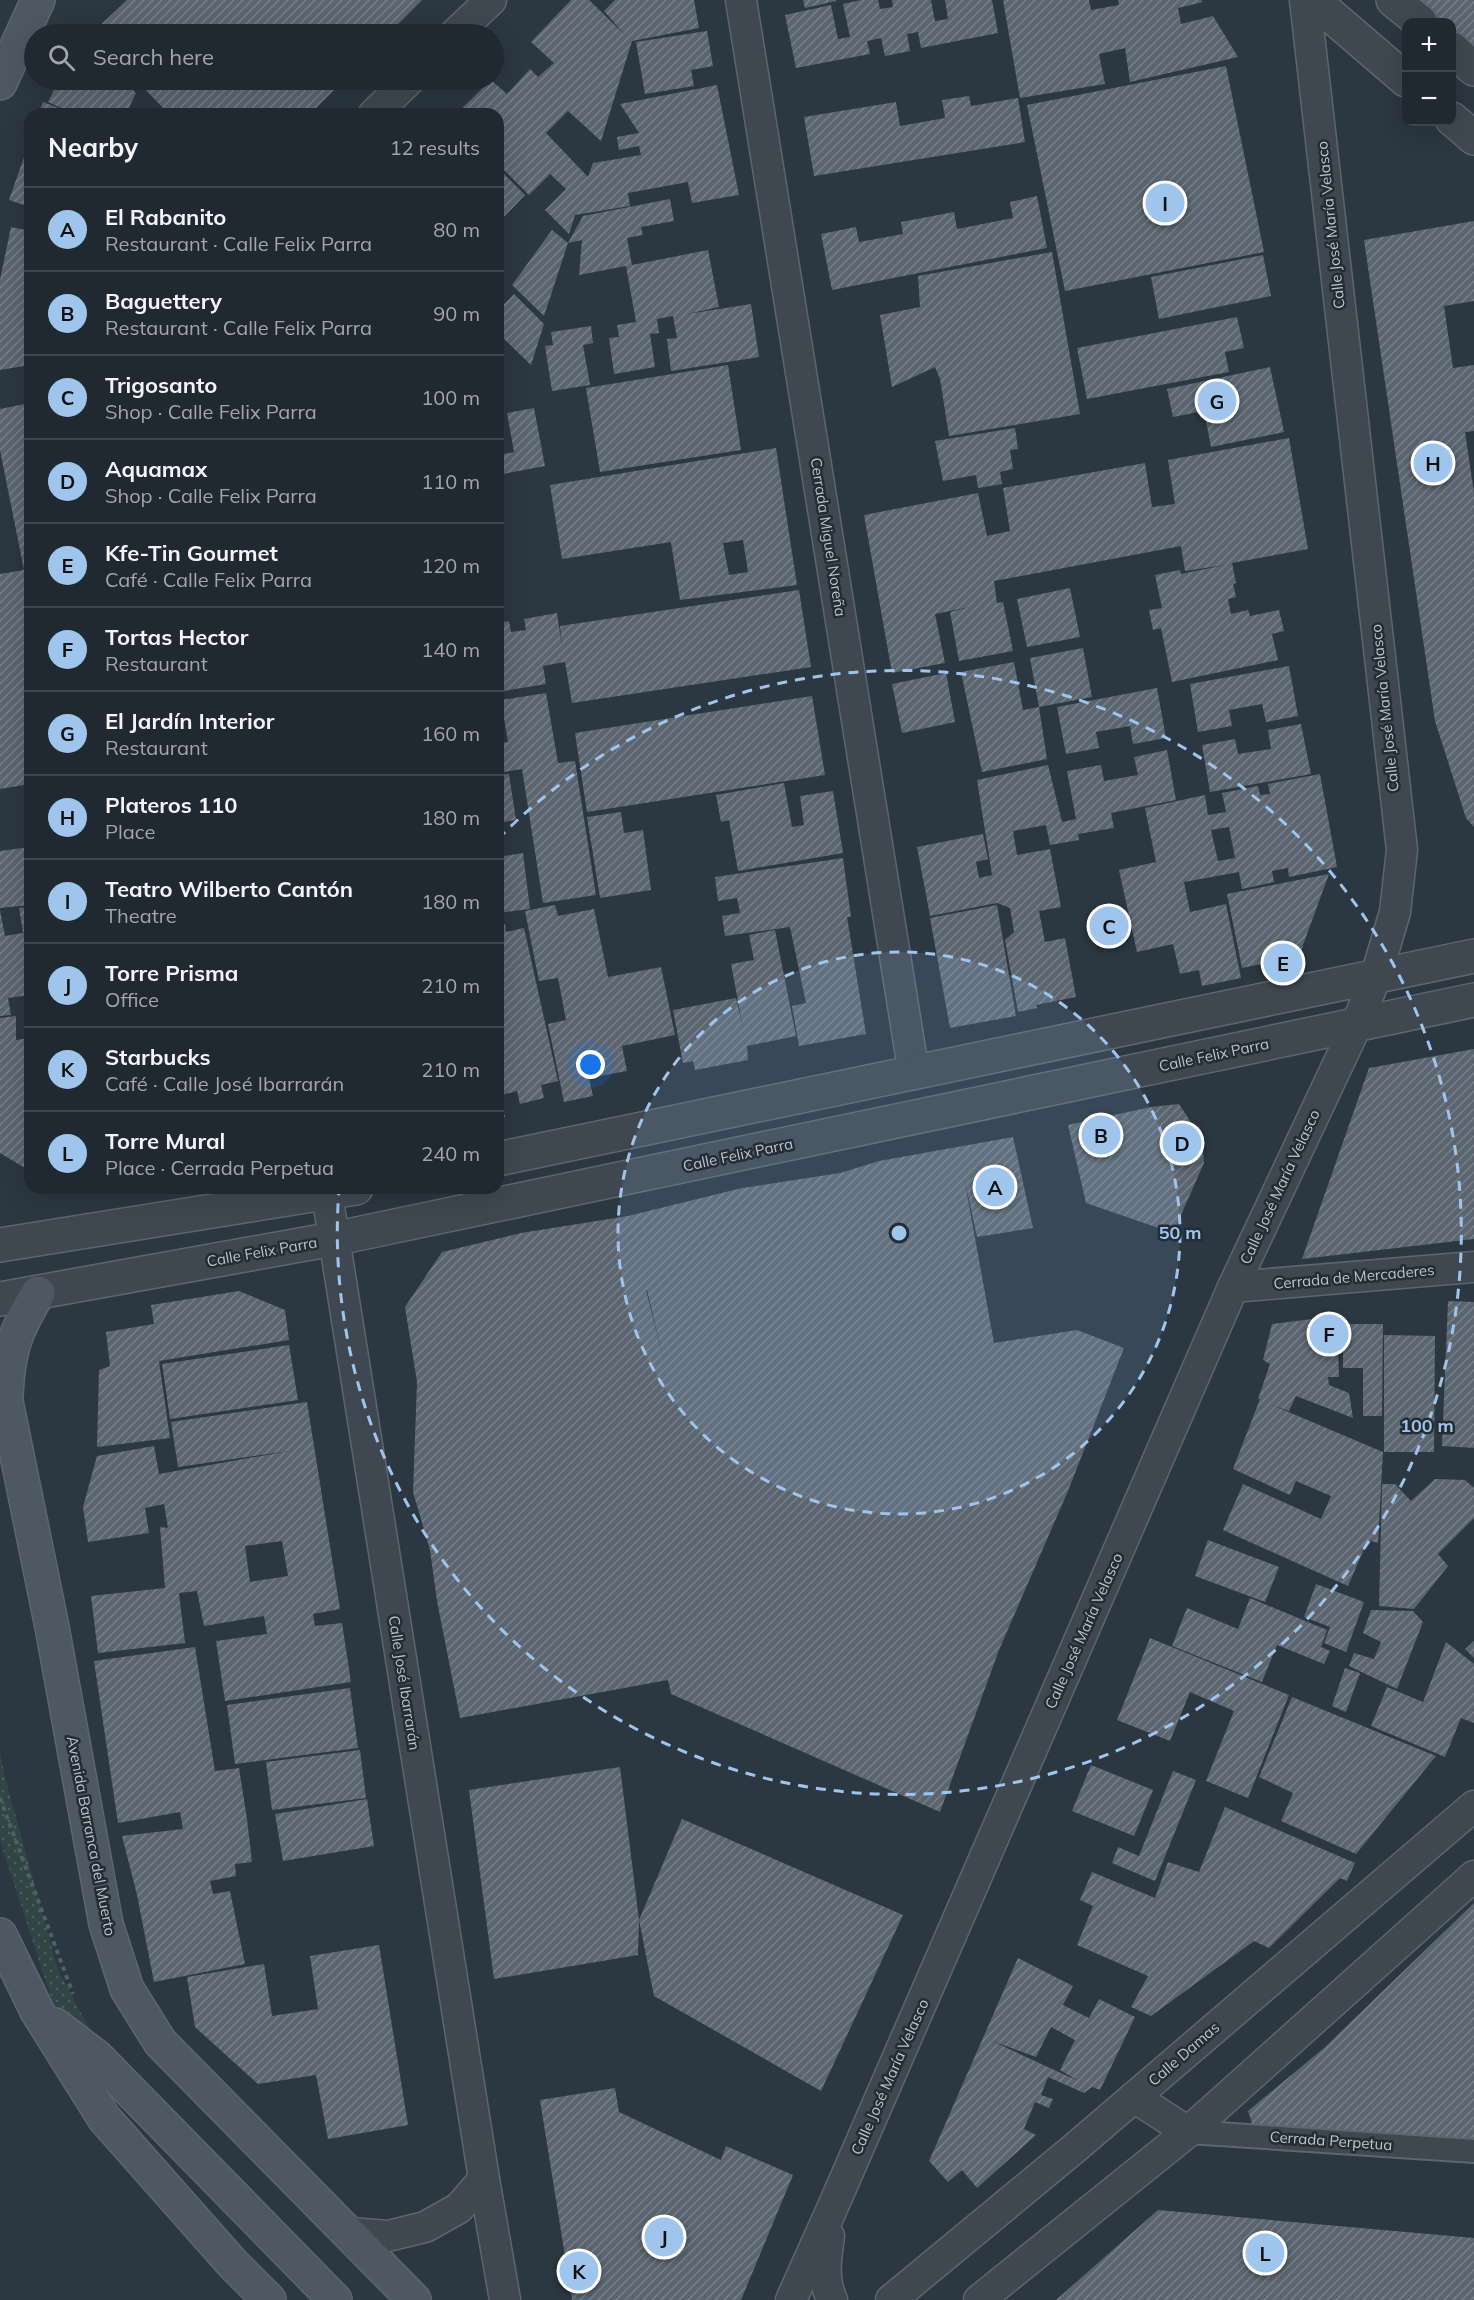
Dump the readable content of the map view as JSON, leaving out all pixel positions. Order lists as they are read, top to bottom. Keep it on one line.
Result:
{"streets":{"main road":["Avenida Barranca del Muerto"],"street":["Calle José María Velasco","Cerrada Miguel Noreña","Calle Felix Parra","Cerrada de Mercaderes","Calle José Ibarrarán","Calle Damas","Cerrada Perpetua"]},"crossings":[["Calle José María Velasco","Calle Felix Parra"],["Calle José María Velasco","Cerrada de Mercaderes"],["Calle Felix Parra","Calle José Ibarrarán"]],"page":{"map_buttons":["+","−"],"search":"Search here","heading":["Nearby","12 results"],"pins":["I","G","H","C","E","B","D","A","F","J","L","K"],"list":[{"mark":"A","name":"El Rabanito","note":"Restaurant · Calle Felix Parra","value":"80 m"},{"mark":"B","name":"Baguettery","note":"Restaurant · Calle Felix Parra","value":"90 m"},{"mark":"C","name":"Trigosanto","note":"Shop · Calle Felix Parra","value":"100 m"},{"mark":"D","name":"Aquamax","note":"Shop · Calle Felix Parra","value":"110 m"},{"mark":"E","name":"Kfe-Tin Gourmet","note":"Café · Calle Felix Parra","value":"120 m"},{"mark":"F","name":"Tortas Hector","note":"Restaurant","value":"140 m"},{"mark":"G","name":"El Jardín Interior","note":"Restaurant","value":"160 m"},{"mark":"H","name":"Plateros 110","note":"Place","value":"180 m"},{"mark":"I","name":"Teatro Wilberto Cantón","note":"Theatre","value":"180 m"},{"mark":"J","name":"Torre Prisma","note":"Office","value":"210 m"},{"mark":"K","name":"Starbucks","note":"Café · Calle José Ibarrarán","value":"210 m"},{"mark":"L","name":"Torre Mural","note":"Place · Cerrada Perpetua","value":"240 m"}]},"rings":["50 m","100 m"]}
